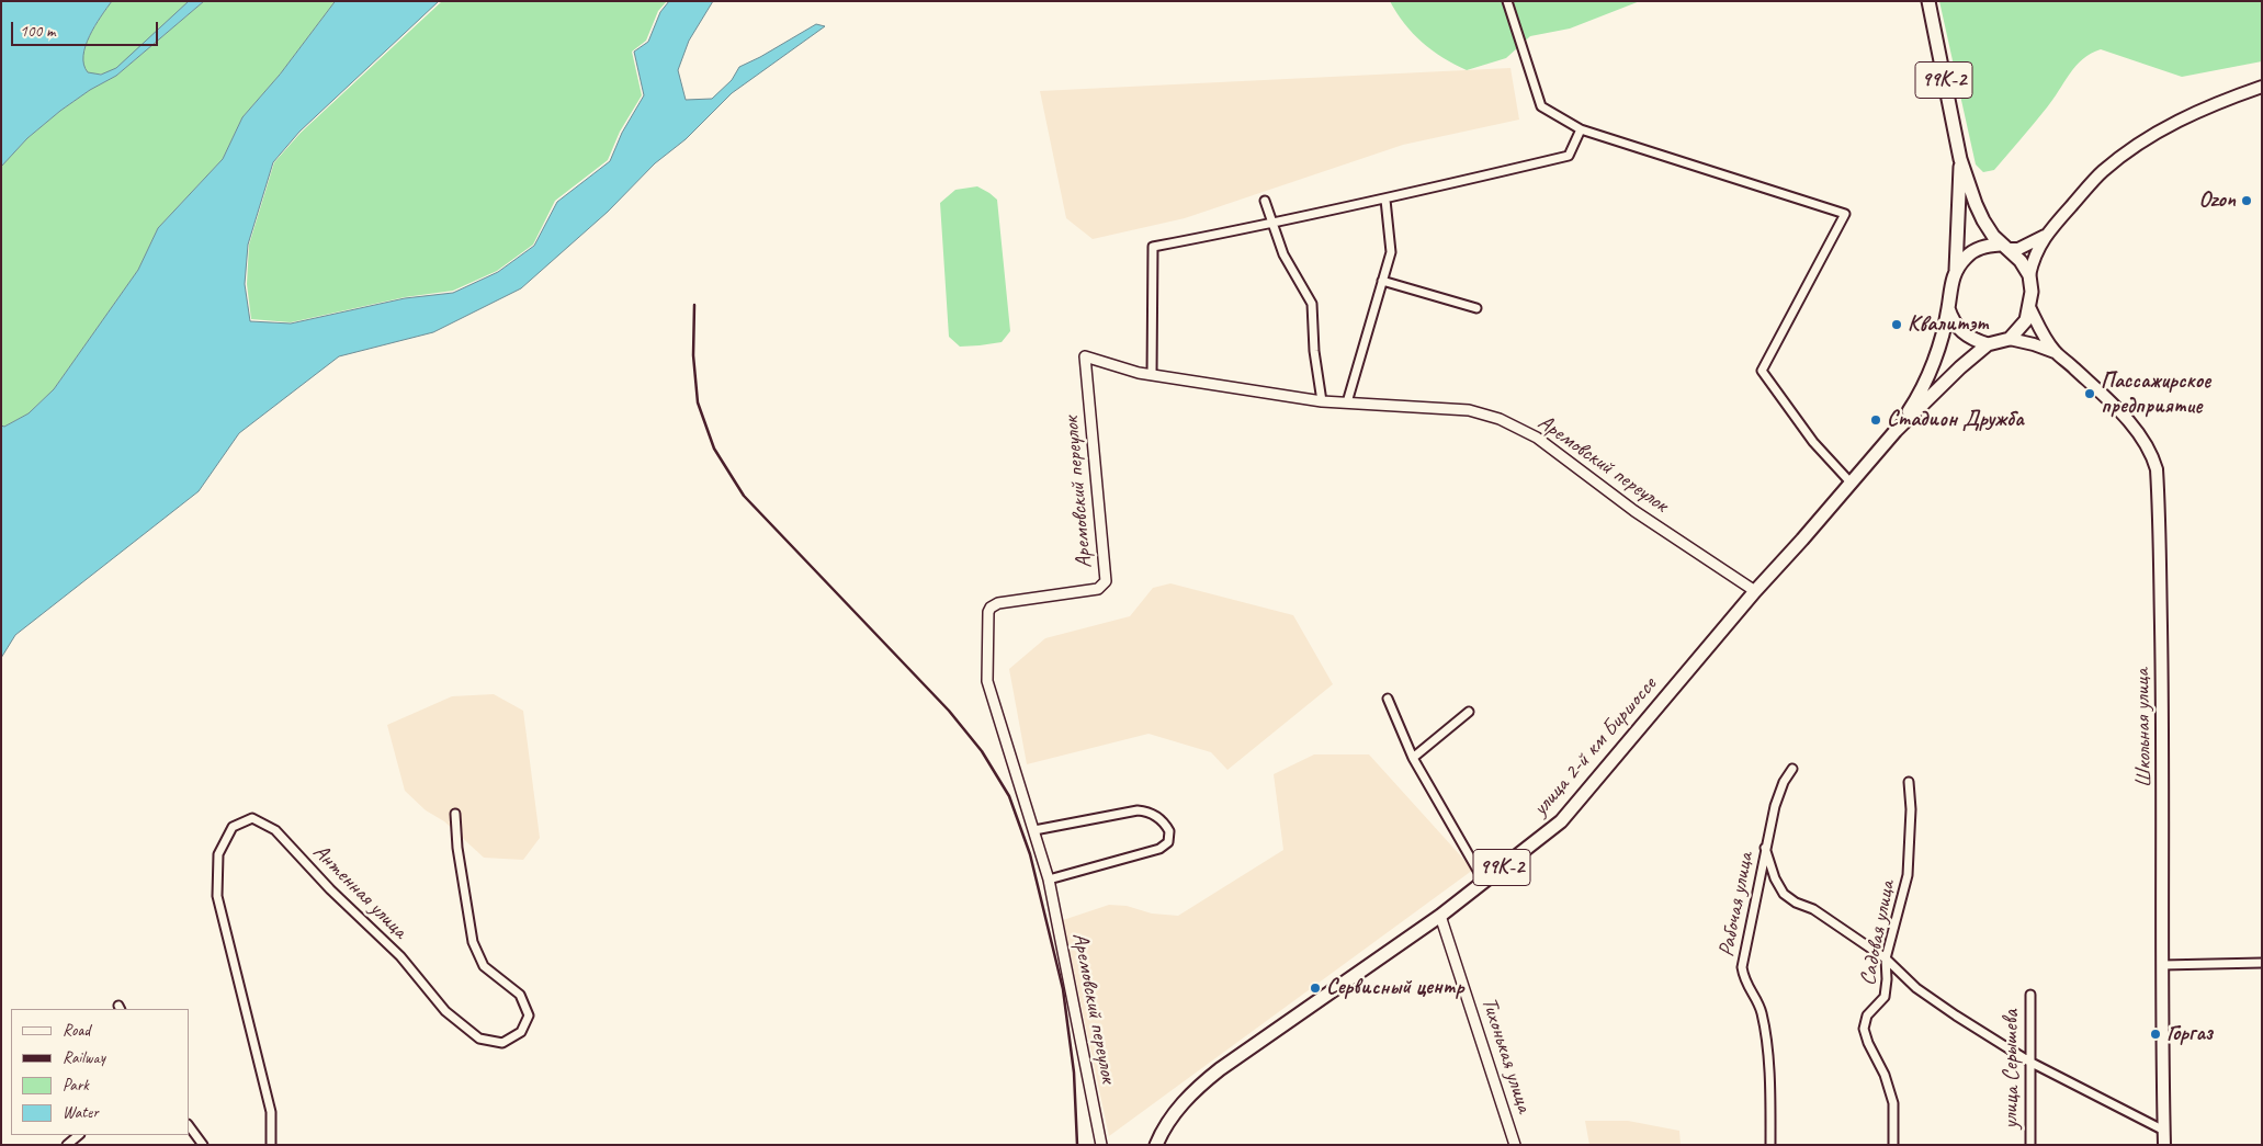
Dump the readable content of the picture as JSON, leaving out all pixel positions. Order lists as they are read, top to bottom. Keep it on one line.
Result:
{"streets":{"main road":["99К-2","Школьная улица","улица 2-й км Биршоссе"],"street":["Аремовский переулок","Антенная улица","Рабочая улица","Садовая улица","Тихонькая улица","улица Серышева"]},"crossings":[["99К-2","улица 2-й км Биршоссе"],["Аремовский переулок","улица 2-й км Биршоссе"],["улица 2-й км Биршоссе","Тихонькая улица"]],"places":["Ozon","Квалитэт","Пассажирское предприятие","Стадион Дружба","Сервисный центр","Горгаз"],"legend":["Road","Railway","Park","Water"],"scale_bar":"100 m"}
